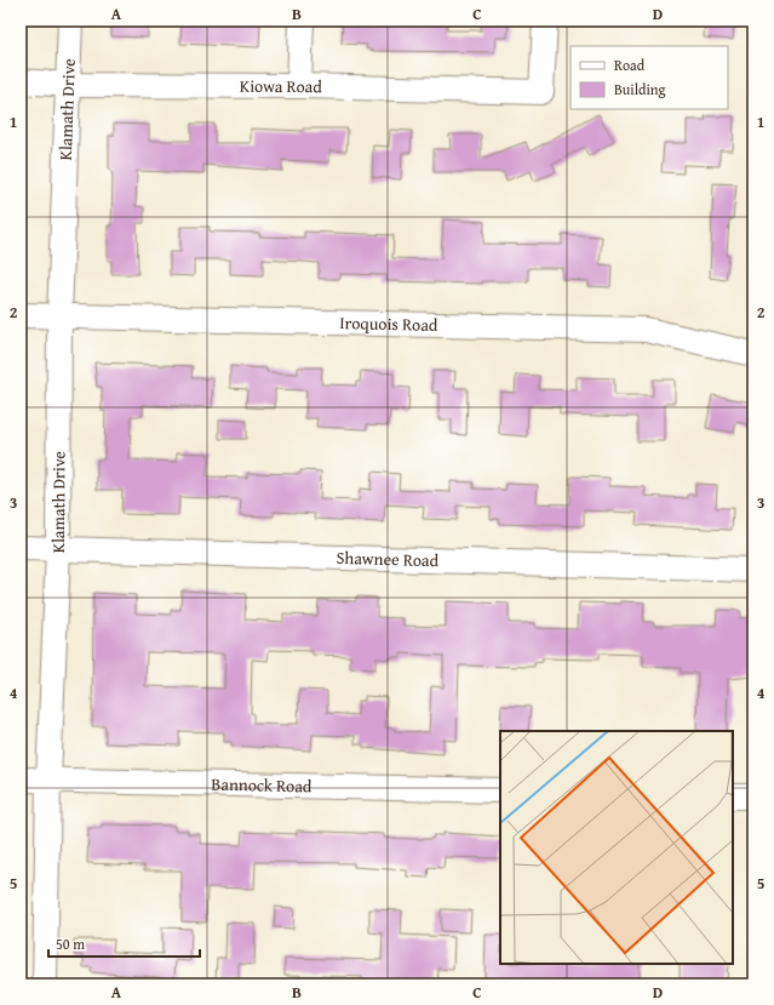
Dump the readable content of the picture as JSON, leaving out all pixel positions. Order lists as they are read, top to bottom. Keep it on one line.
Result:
{"streets":{"street":["Kiowa Road","Klamath Drive","Iroquois Road","Shawnee Road","Bannock Road"]},"crossings":[["Kiowa Road","Klamath Drive"],["Klamath Drive","Iroquois Road"],["Klamath Drive","Shawnee Road"],["Klamath Drive","Bannock Road"]],"legend":["Road","Building"],"scale_bar":"50 m","grid":{"columns":["A","B","C","D"],"rows":["1","2","3","4","5"]}}
